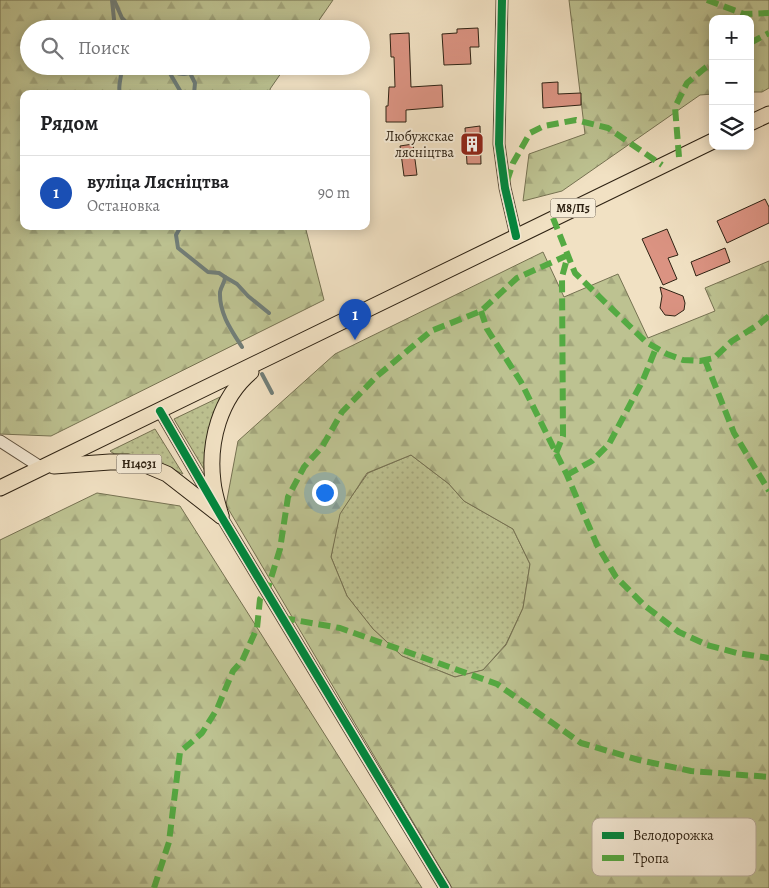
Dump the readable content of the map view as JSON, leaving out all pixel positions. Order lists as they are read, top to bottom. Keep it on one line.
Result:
{"streets":{"main road":["М8/П5","Н14031"]},"crossings":[["М8/П5","Н14031"]],"places":{"building":["Любужскае лясніцтва"]},"legend":["Велодорожка","Тропа"],"page":{"map_buttons":["+","−"],"search":"Поиск","heading":"Рядом","list":[{"mark":"1","name":"вуліца Лясніцтва","note":"Остановка","value":"90 m"}],"pins":"1"}}
